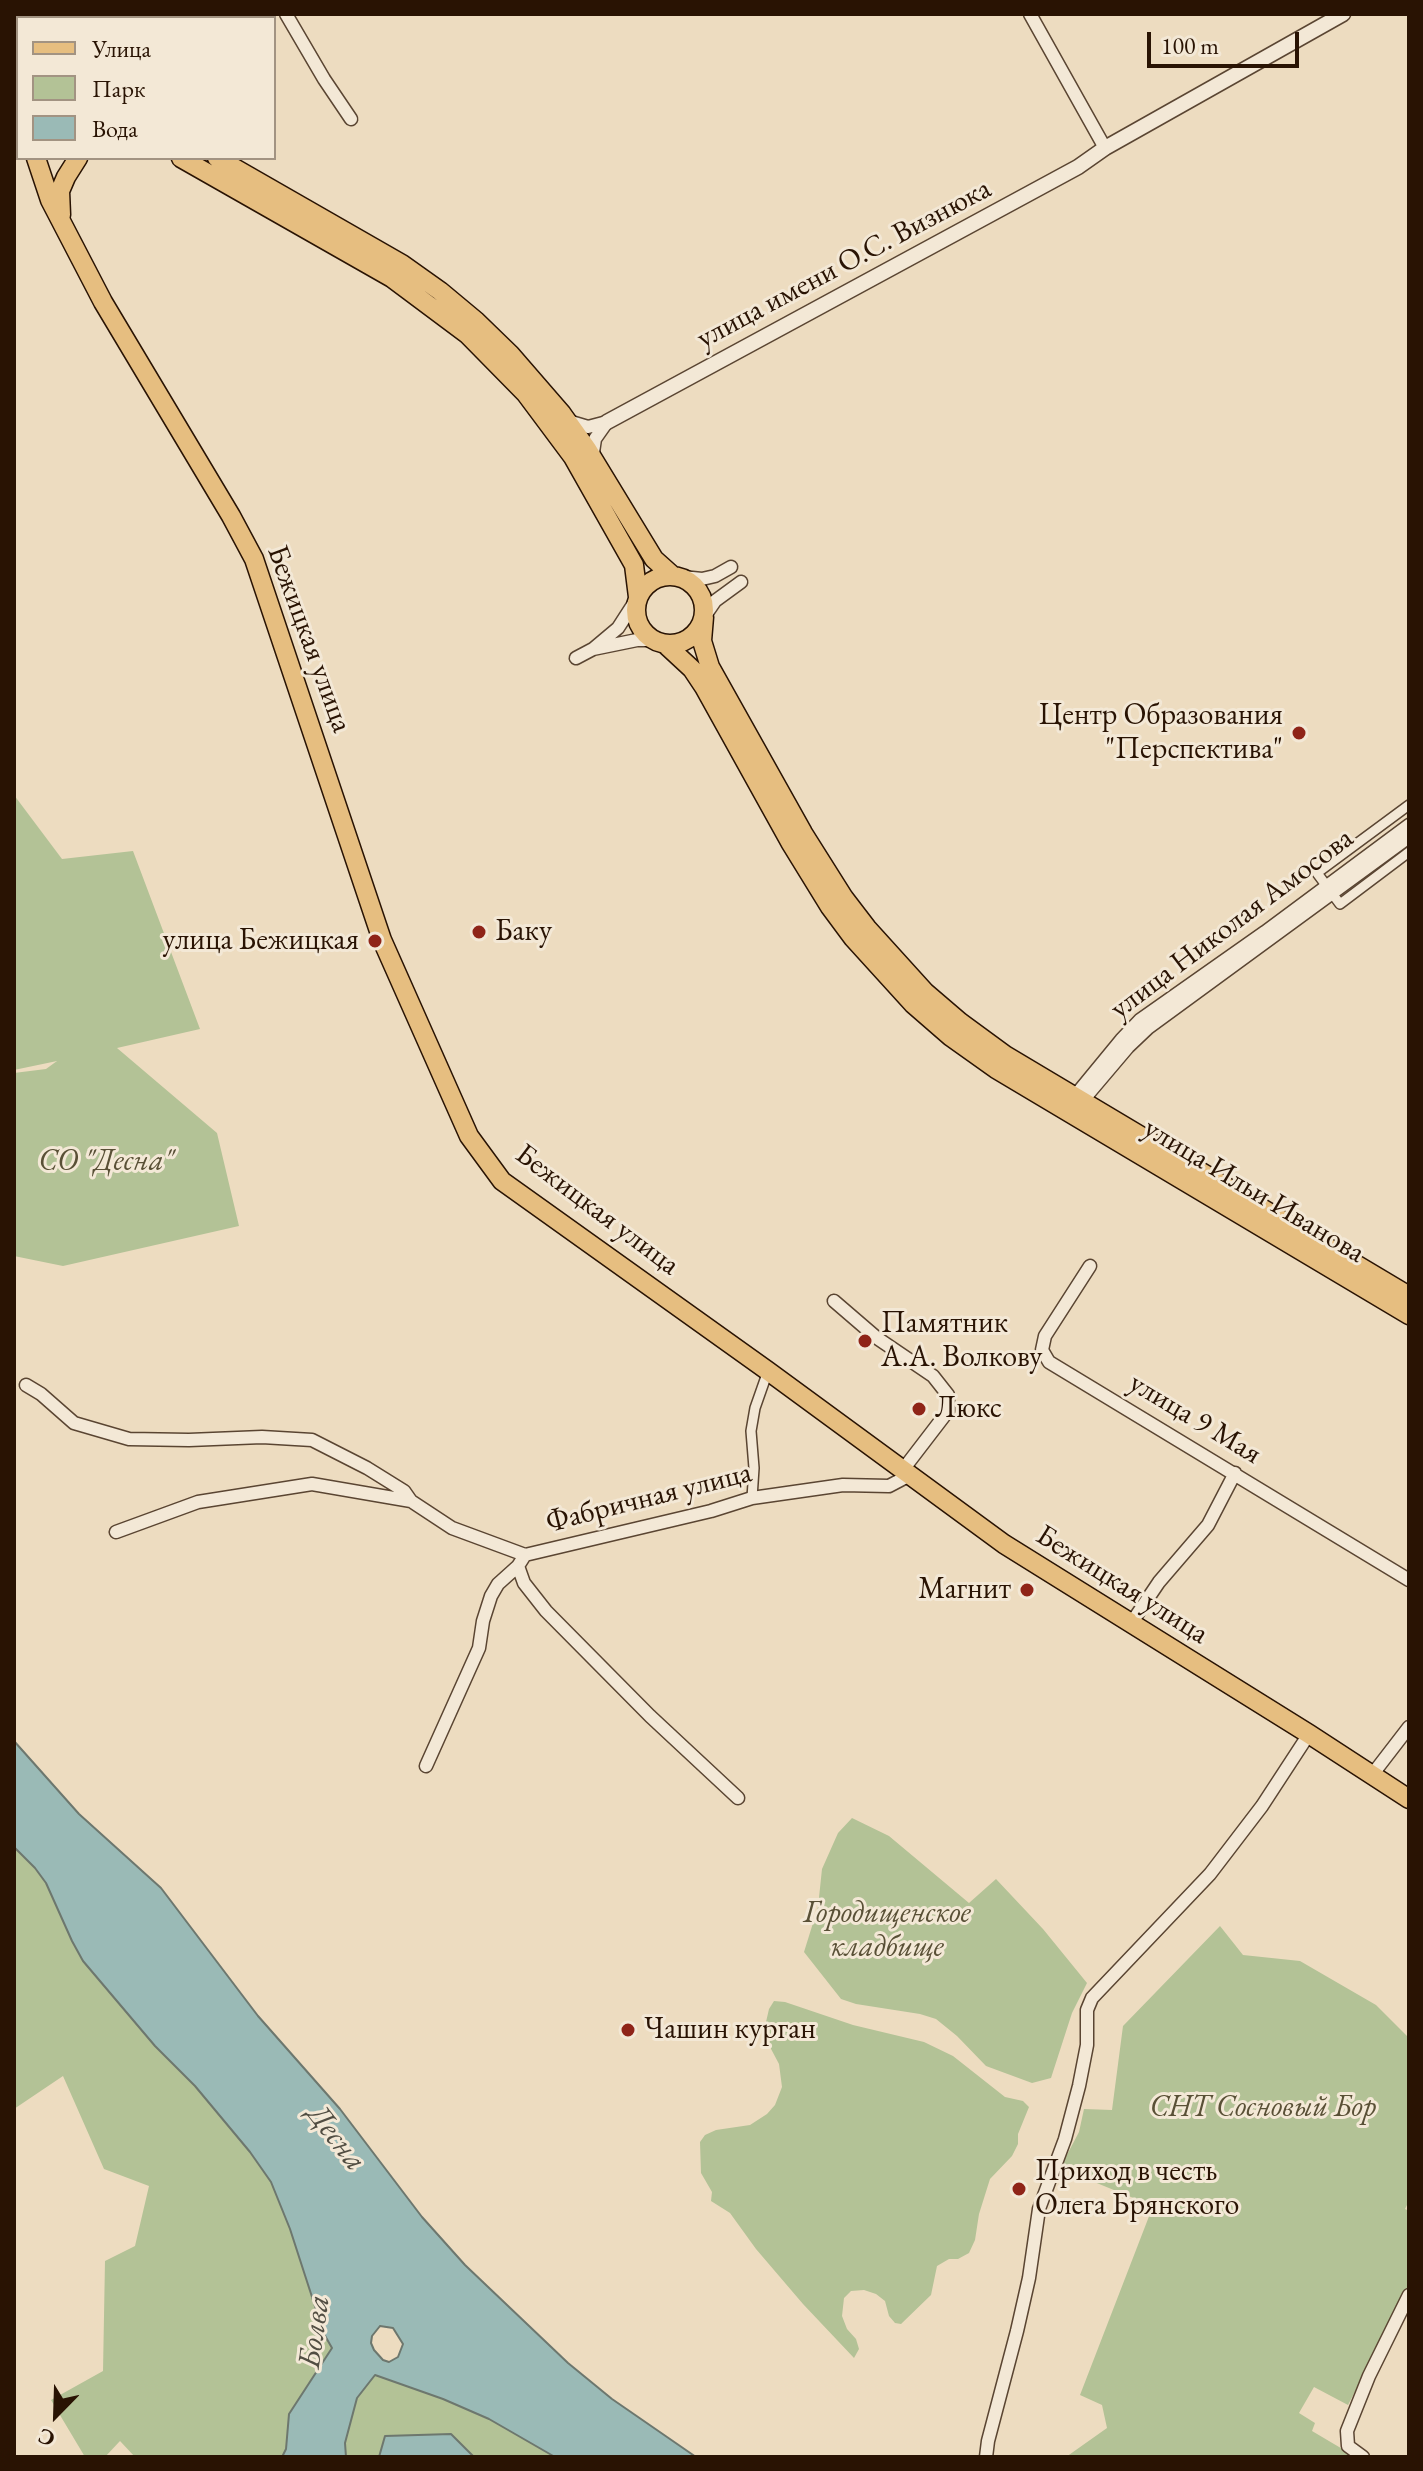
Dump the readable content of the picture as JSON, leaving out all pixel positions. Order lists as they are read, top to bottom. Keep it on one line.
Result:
{"streets":{"main road":["Бежицкая улица","улица Ильи Иванова"],"street":["улица имени О.С. Визнюка","улица Николая Амосова","улица 9 Мая","Фабричная улица"]},"crossings":[["Бежицкая улица","Фабричная улица"],["улица Николая Амосова","улица Ильи Иванова"]],"water":["Десна","Болва"],"parks":["СО \"Десна\"","Городищенское кладбище","СНТ Сосновый Бор"],"places":["Центр Образования \"Перспектива\"","Баку","улица Бежицкая","Памятник А.А. Волкову","Люкс","Магнит","Чашин курган","Приход в честь Олега Брянского"],"legend":["Улица","Парк","Вода"],"scale_bar":"100 m","north":"bottom left"}
